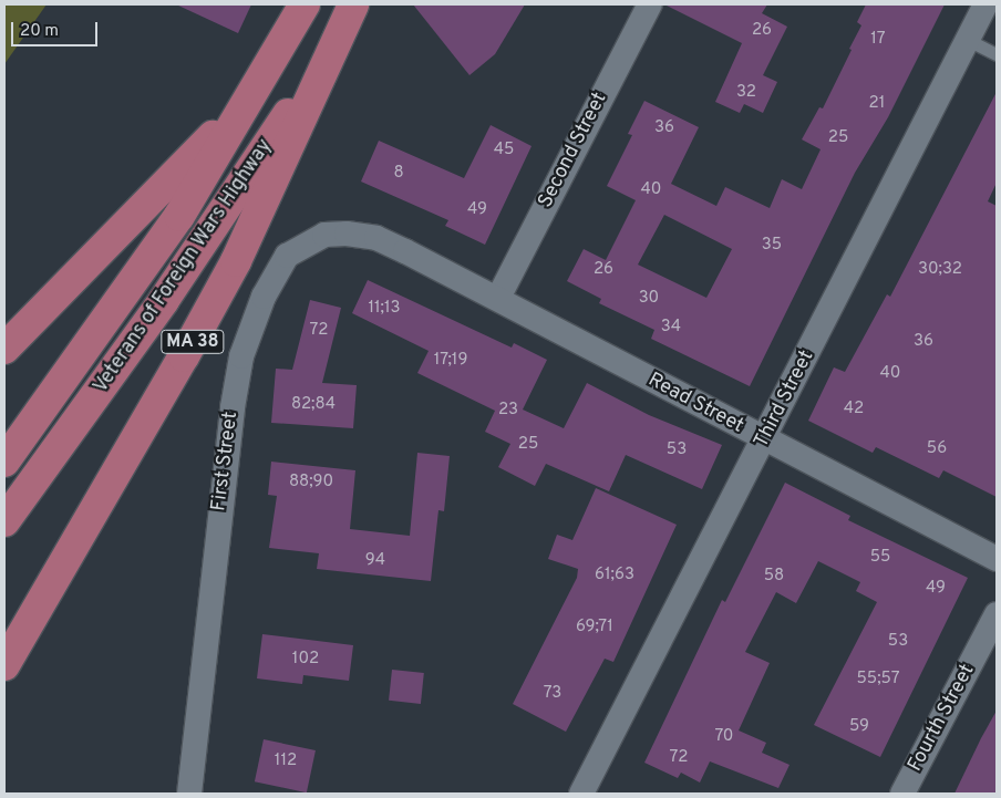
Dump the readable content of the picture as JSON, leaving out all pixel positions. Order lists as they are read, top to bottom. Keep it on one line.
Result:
{"streets":{"main road":["Veterans of Foreign Wars Highway","MA 38"],"street":["Second Street","Third Street","Read Street","First Street","Fourth Street"]},"crossings":[["Second Street","Read Street"],["Veterans of Foreign Wars Highway","MA 38"],["Third Street","Read Street"],["Read Street","First Street"]],"house_numbers":["26","17","32","21","36","25","45","8","40","49","35","26","30;32","30","11;13","34","72","36","17;19","40","82;84","42","23","25","56","53","88;90","55","94","61;63","58","49","69;71","53","102","55;57","73","59","70","72","112"],"scale_bar":"20 m"}
